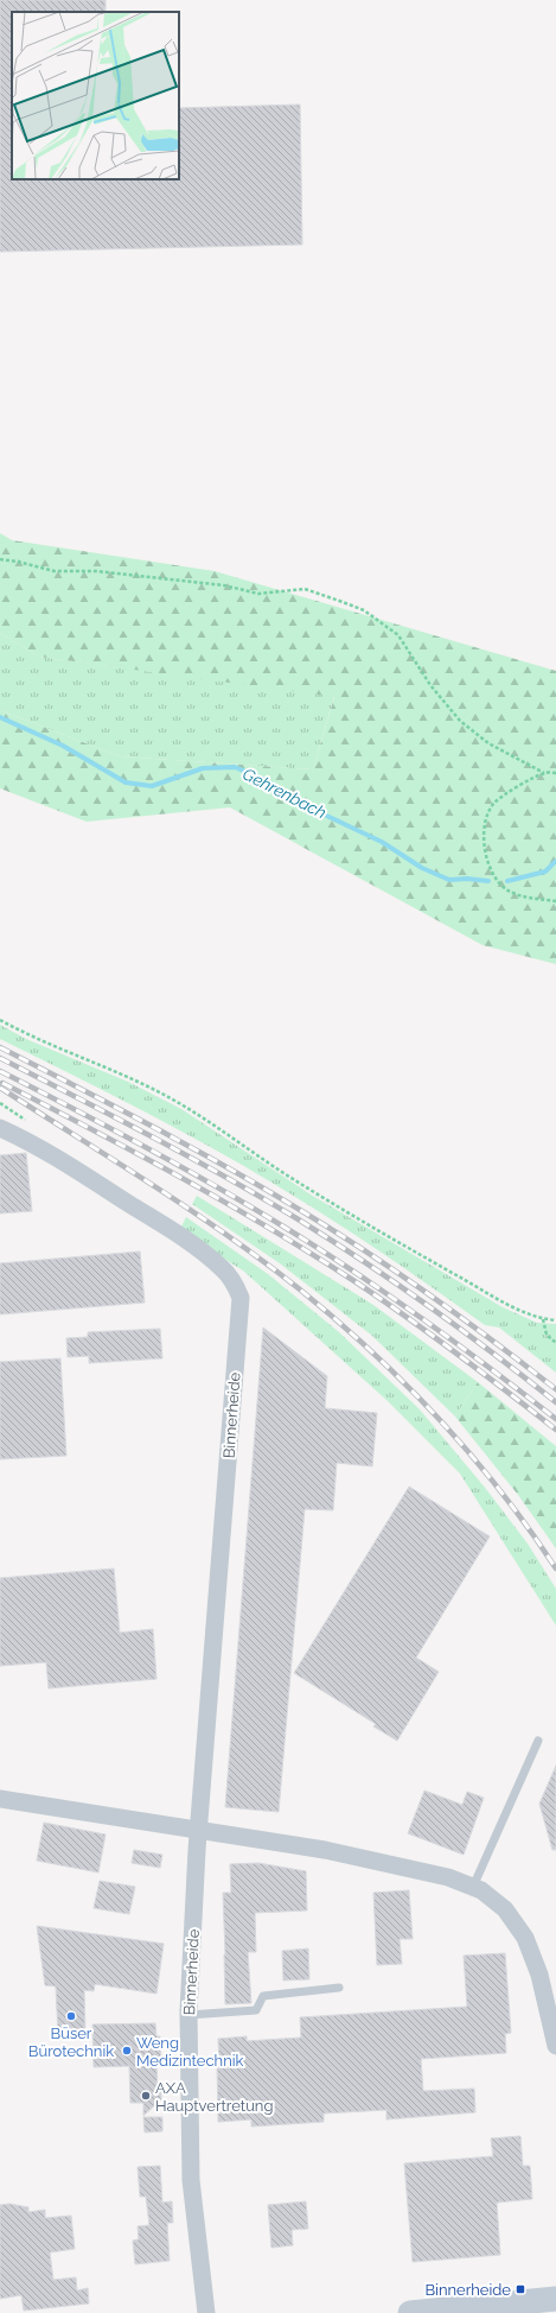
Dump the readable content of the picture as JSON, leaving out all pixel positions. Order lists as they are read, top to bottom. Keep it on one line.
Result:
{"streets":{"street":["Binnerheide"]},"water":["Gehrenbach"],"places":{"other":["Büser Bürotechnik","Weng Medizintechnik","AXA Hauptvertretung"],"transit":["Binnerheide"]}}
